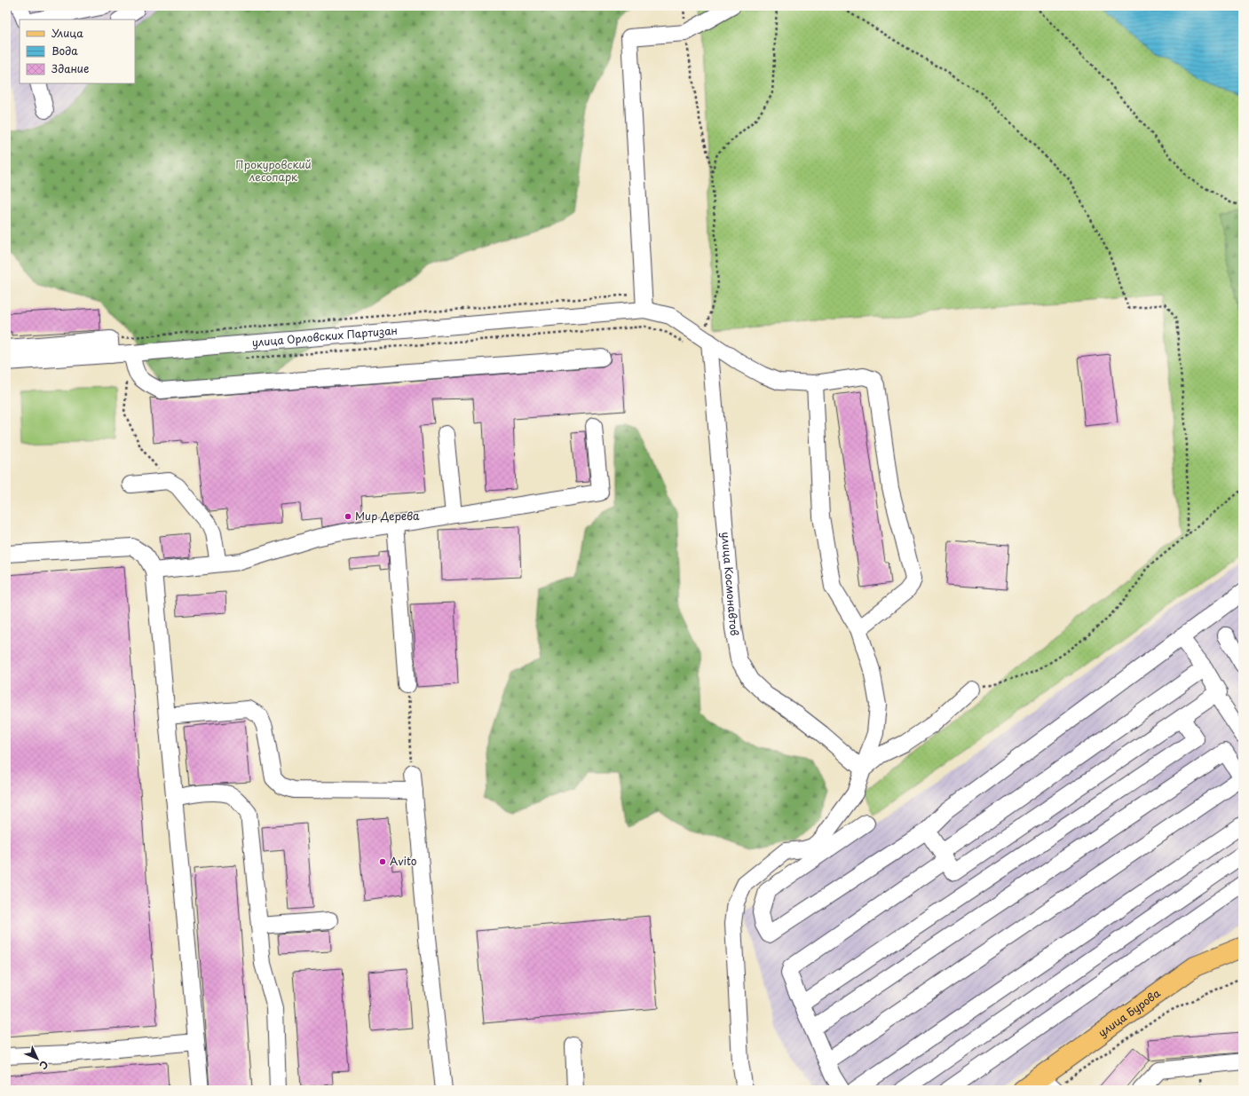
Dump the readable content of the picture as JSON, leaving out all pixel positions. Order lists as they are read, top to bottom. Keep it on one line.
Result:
{"streets":{"main road":["улица Бурова"],"street":["улица Орловских Партизан","улица Космонавтов"]},"crossings":[["улица Орловских Партизан","улица Космонавтов"]],"parks":["Прокуровский лесопарк"],"places":["Мир Дерева","Avito"],"legend":["Улица","Вода","Здание"],"north":"bottom right"}
